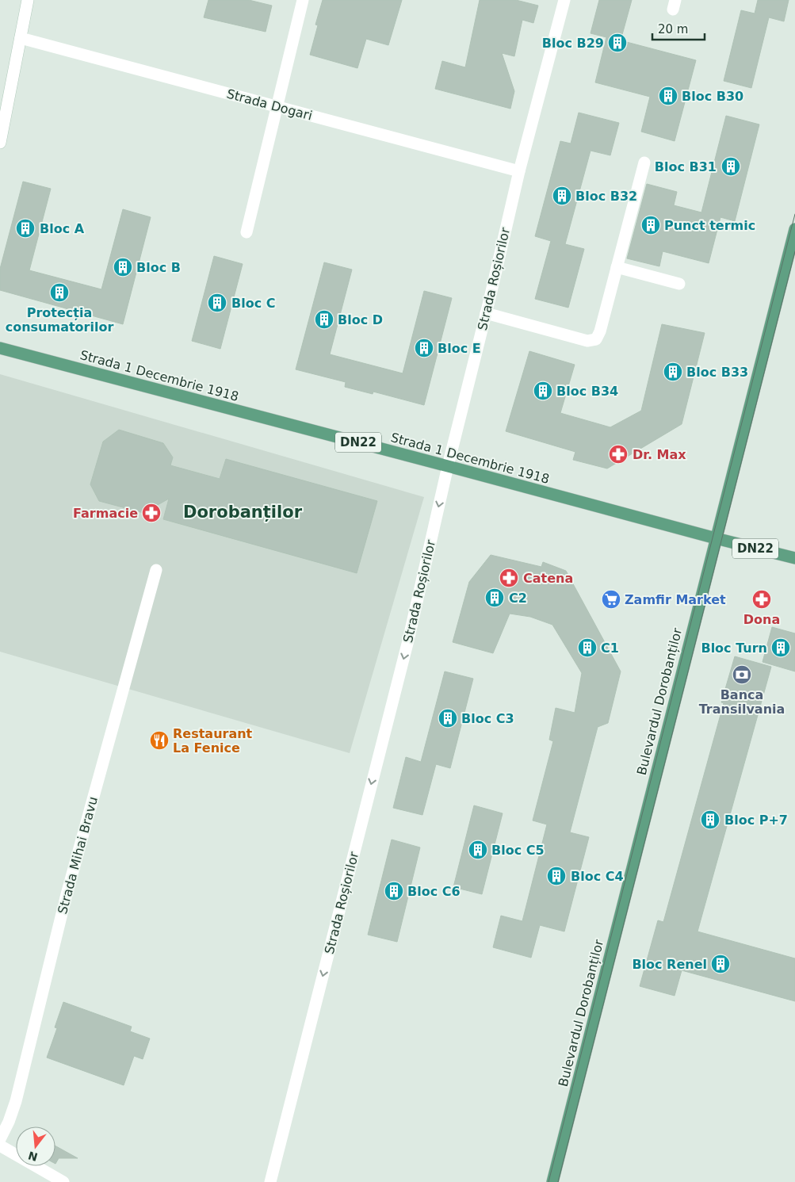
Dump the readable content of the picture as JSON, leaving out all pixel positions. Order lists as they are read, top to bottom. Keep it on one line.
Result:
{"streets":{"main road":["Strada 1 Decembrie 1918","DN22","Bulevardul Dorobanților"],"street":["Strada Dogari","Strada Roșiorilor","Strada Mihai Bravu"]},"crossings":[["Strada Dogari","Strada Roșiorilor"],["Strada Roșiorilor","Strada 1 Decembrie 1918"],["Strada 1 Decembrie 1918","Bulevardul Dorobanților"]],"one_way":["Strada Roșiorilor"],"districts":["Dorobanților"],"places":{"building":["Bloc B29","Bloc B30","Bloc B31","Bloc B32","Punct termic","Bloc A","Bloc B","Protecția consumatorilor","Bloc C","Bloc D","Bloc E","Bloc B33","Bloc B34","C2","C1","Bloc Turn","Bloc C3","Bloc P+7","Bloc C5","Bloc C4","Bloc C6","Bloc Renel"],"pharmacy":["Dr. Max","Farmacie","Catena","Dona"],"supermarket":["Zamfir Market"],"bank":["Banca Transilvania"],"restaurant":["Restaurant La Fenice"]},"scale_bar":"20 m","north":"bottom"}
